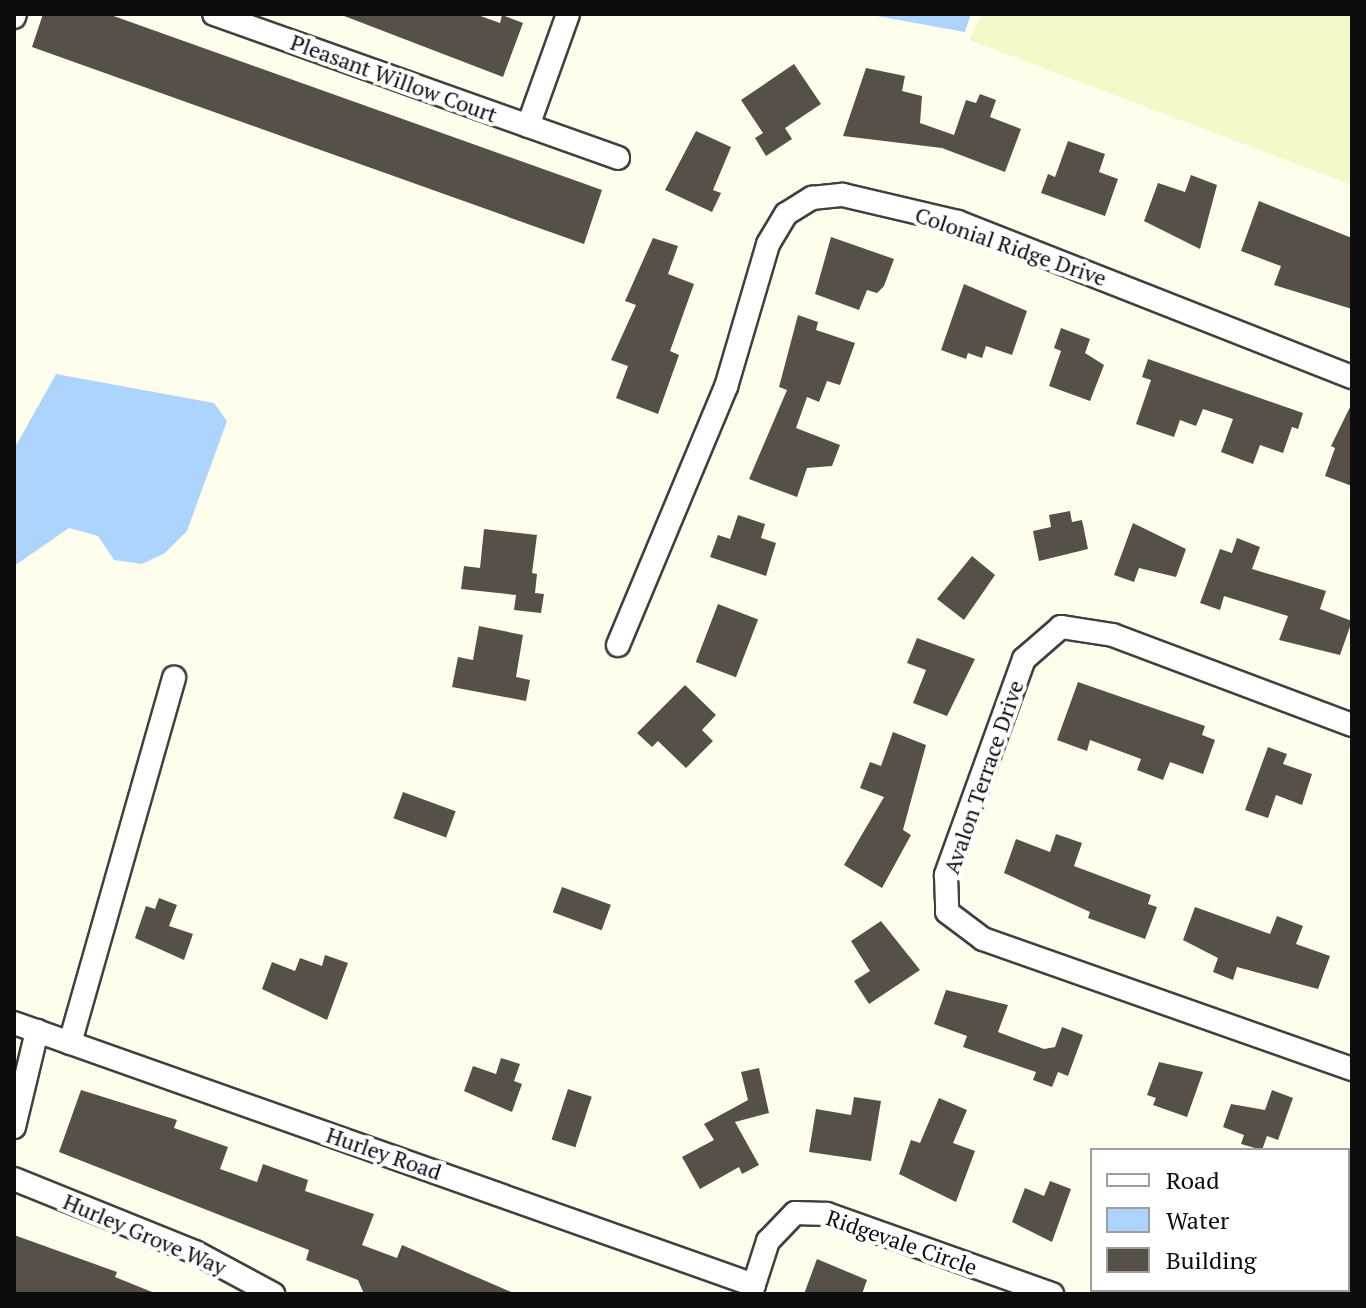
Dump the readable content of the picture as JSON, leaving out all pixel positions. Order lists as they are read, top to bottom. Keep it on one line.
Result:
{"streets":{"street":["Pleasant Willow Court","Colonial Ridge Drive","Avalon Terrace Drive","Hurley Road","Hurley Grove Way","Ridgevale Circle"]},"crossings":[["Hurley Road","Ridgevale Circle"]],"legend":["Road","Water","Building"]}
